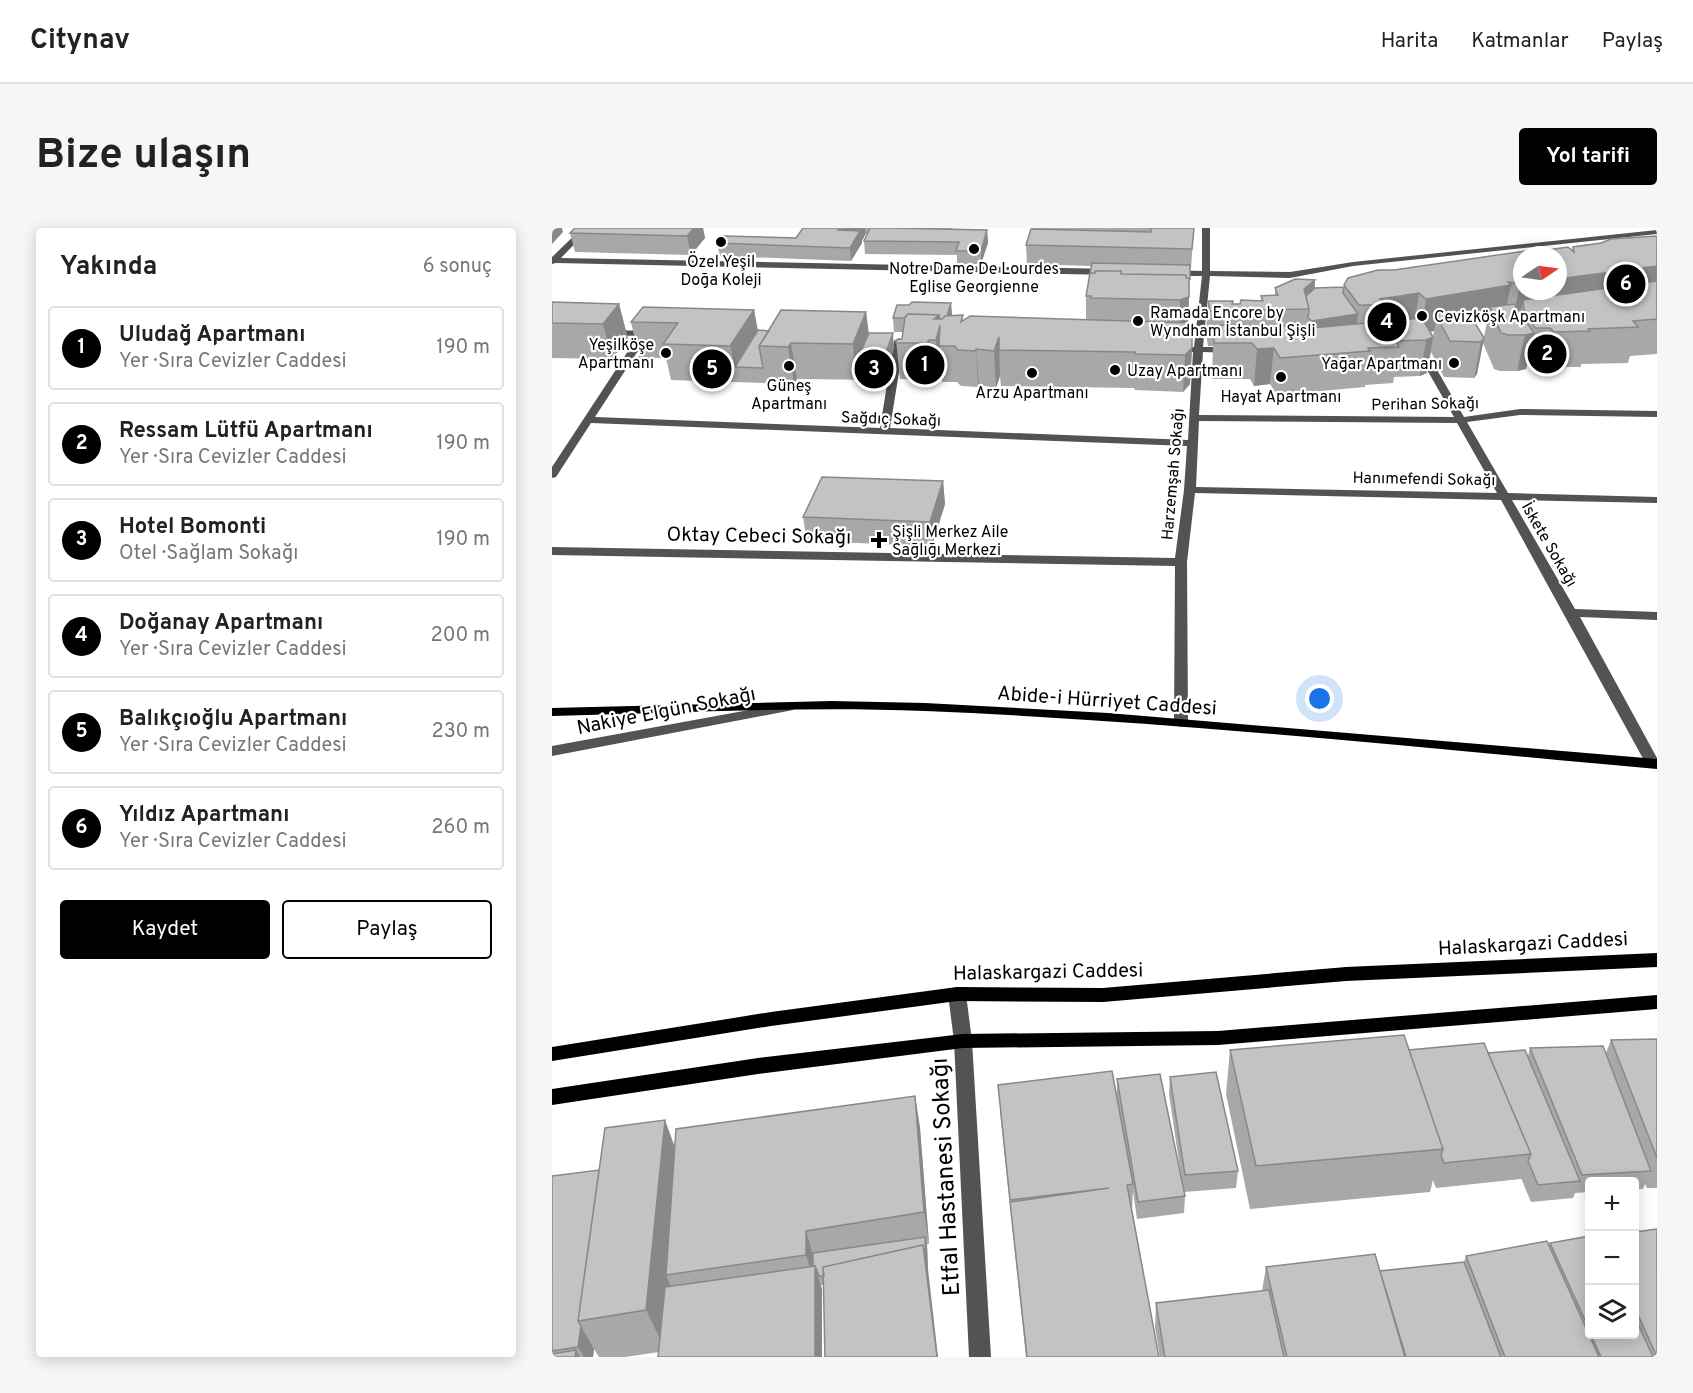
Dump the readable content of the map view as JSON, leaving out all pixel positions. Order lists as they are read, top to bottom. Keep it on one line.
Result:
{"streets":{"main road":["Abide-i Hürriyet Caddesi","Halaskargazi Caddesi"],"street":["Perihan Sokağı","Sağdıç Sokağı","Harzemşah Sokağı","Hanımefendi Sokağı","Oktay Cebeci Sokağı","İskete Sokağı","Nakiye Elgün Sokağı","Etfal Hastanesi Sokağı"]},"crossings":[["Perihan Sokağı","Harzemşah Sokağı"],["Perihan Sokağı","İskete Sokağı"],["Sağdıç Sokağı","Harzemşah Sokağı"],["Harzemşah Sokağı","Hanımefendi Sokağı"],["Harzemşah Sokağı","Oktay Cebeci Sokağı"],["Harzemşah Sokağı","Abide-i Hürriyet Caddesi"],["Hanımefendi Sokağı","İskete Sokağı"],["İskete Sokağı","Abide-i Hürriyet Caddesi"],["Abide-i Hürriyet Caddesi","Nakiye Elgün Sokağı"],["Halaskargazi Caddesi","Etfal Hastanesi Sokağı"]],"places":{"other":["Özel Yeşil Doğa Koleji","Notre Dame De Lourdes Eglise Georgienne","Cevizköşk Apartmanı","Ramada Encore by Wyndham İstanbul Şişli","Yeşilköşe Apartmanı","Yağar Apartmanı","Güneş Apartmanı","Uzay Apartmanı","Arzu Apartmanı","Hayat Apartmanı"],"health":["Şişli Merkez Aile Sağlığı Merkezi"]},"north":"right","page":{"header":"Citynav","nav":["Harita","Katmanlar","Paylaş"],"buttons":["Yol tarifi",["Kaydet","Paylaş"]],"title":"Bize ulaşın","heading":["Yakında","6 sonuç"],"pins":["6","4","2","1","3","5"],"list":[{"mark":"1","name":"Uludağ Apartmanı","note":"Yer · Sıra Cevizler Caddesi","value":"190 m"},{"mark":"2","name":"Ressam Lütfü Apartmanı","note":"Yer · Sıra Cevizler Caddesi","value":"190 m"},{"mark":"3","name":"Hotel Bomonti","note":"Otel · Sağlam Sokağı","value":"190 m"},{"mark":"4","name":"Doğanay Apartmanı","note":"Yer · Sıra Cevizler Caddesi","value":"200 m"},{"mark":"5","name":"Balıkçıoğlu Apartmanı","note":"Yer · Sıra Cevizler Caddesi","value":"230 m"},{"mark":"6","name":"Yıldız Apartmanı","note":"Yer · Sıra Cevizler Caddesi","value":"260 m"}],"map_buttons":["+","−"]}}
